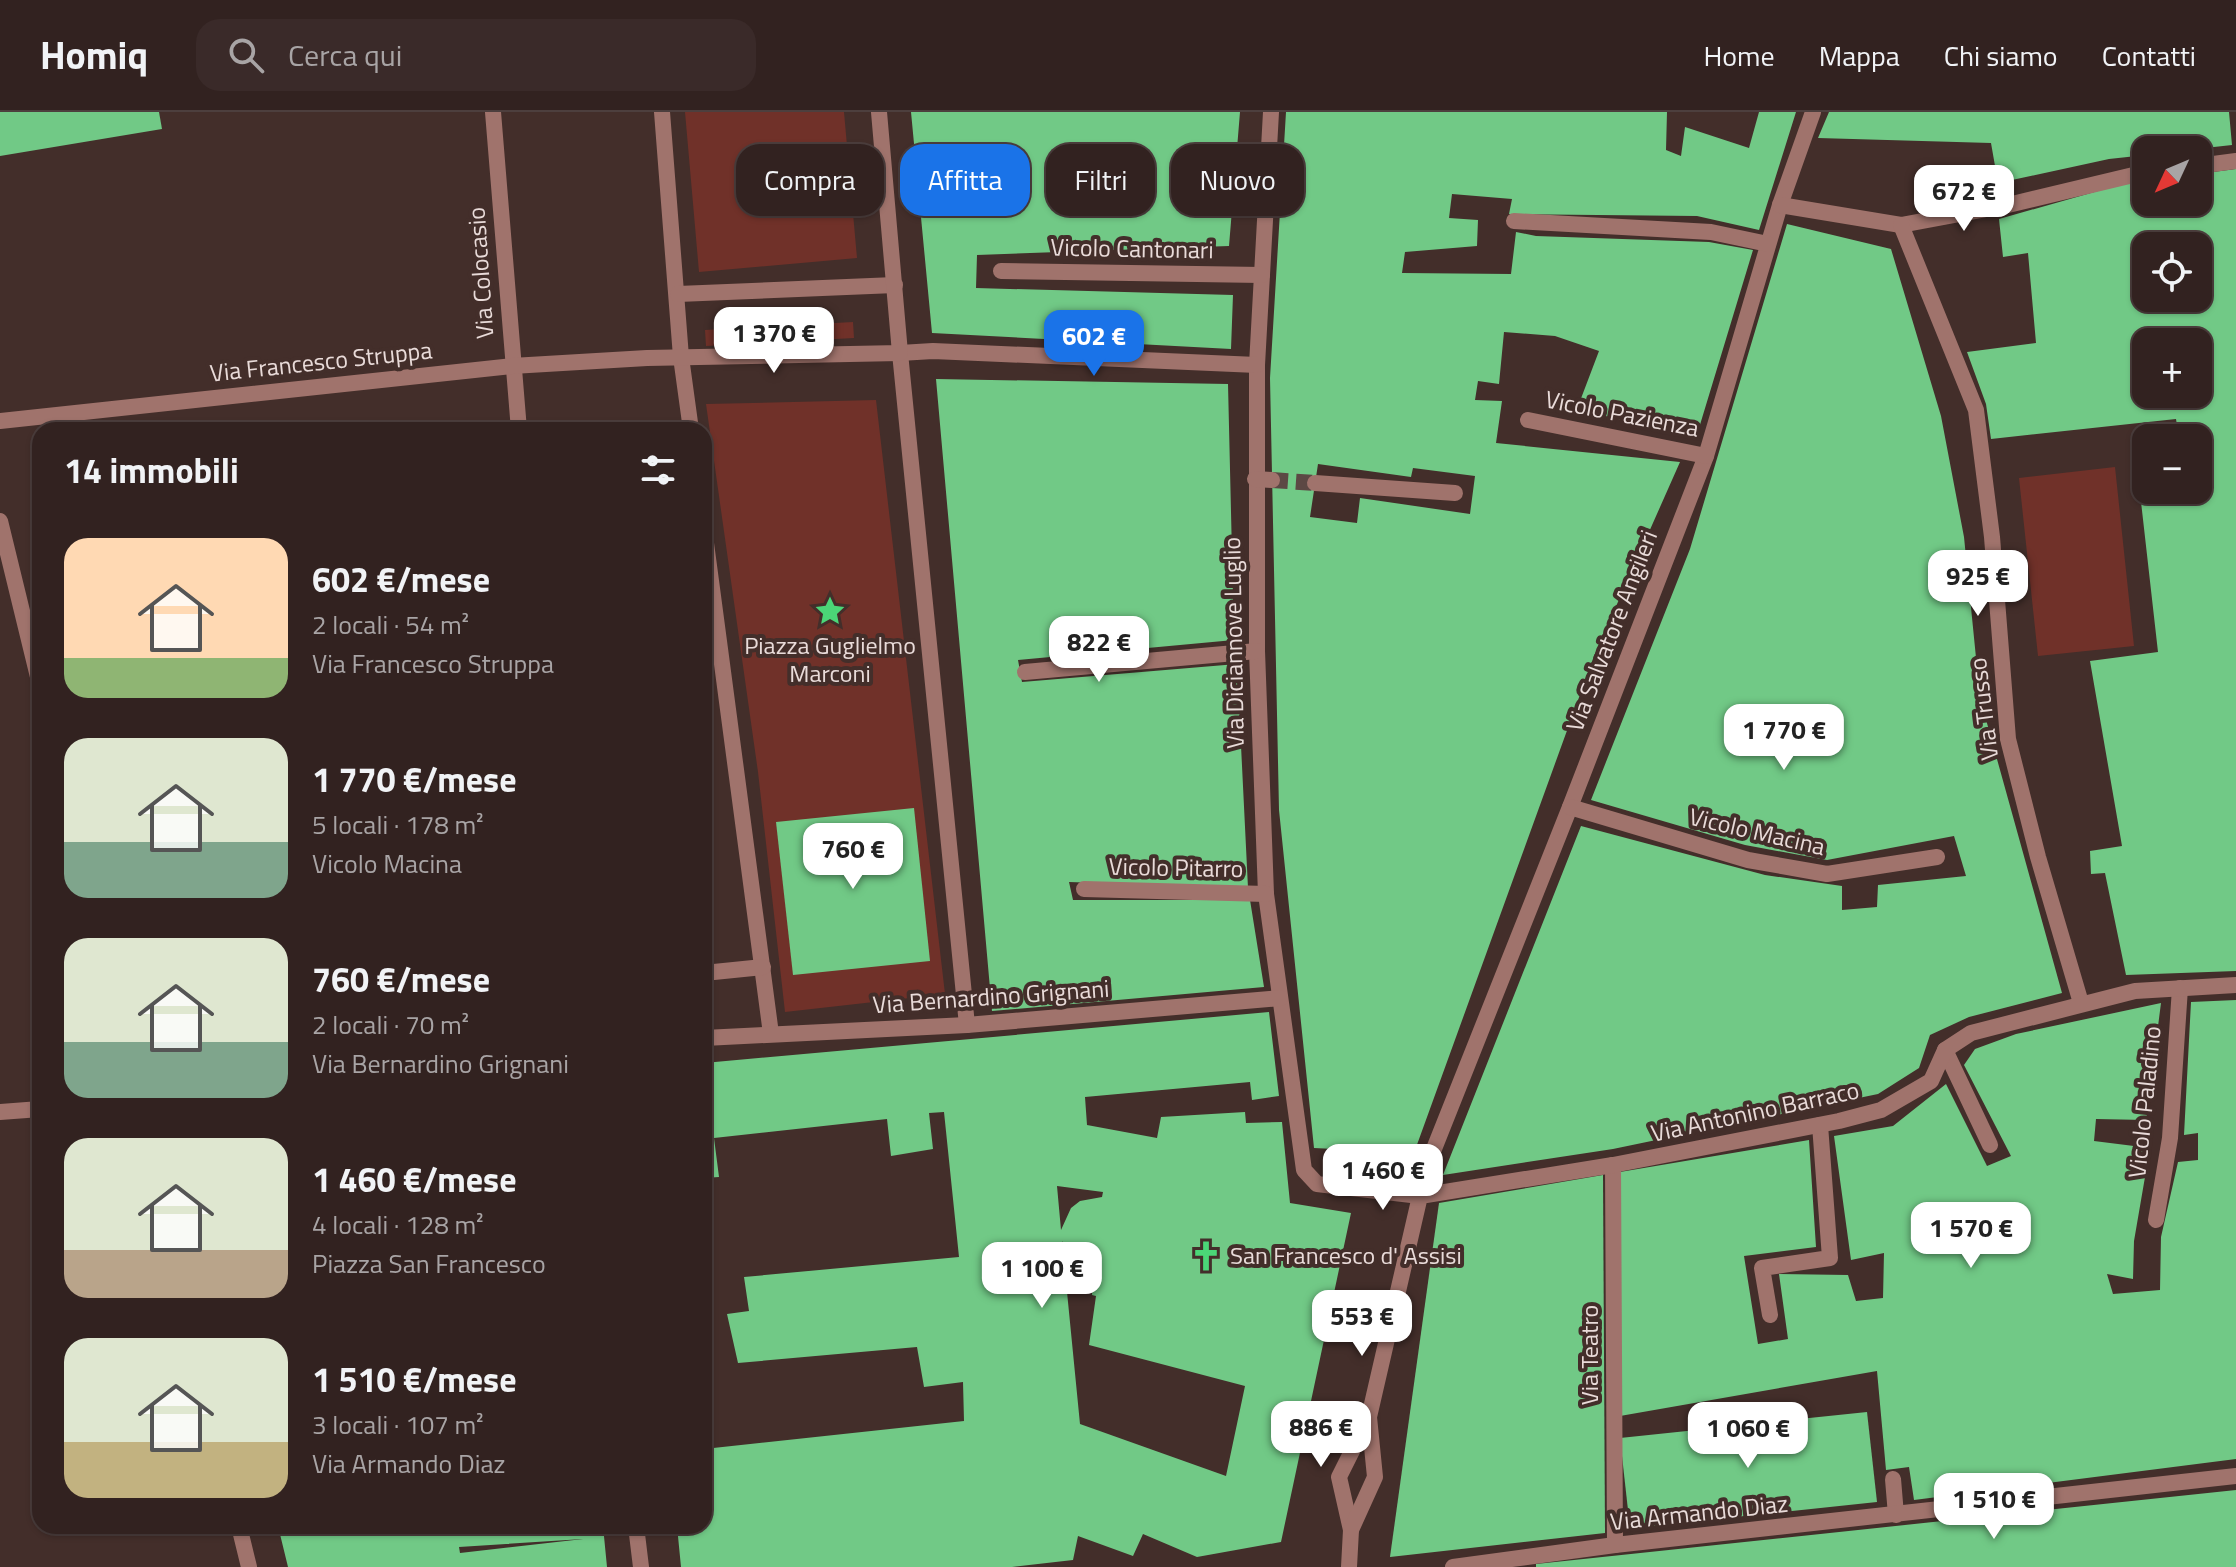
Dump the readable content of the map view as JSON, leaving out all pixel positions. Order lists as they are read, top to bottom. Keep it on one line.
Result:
{"streets":{"street":["Vicolo Cantonari","Via Colocasio","Via Francesco Struppa","Vicolo Pazienza","Via Salvatore Angileri","Via Diciannove Luglio","Via Trusso","Vicolo Macina","Vicolo Pitarro","Via Bernardino Grignani","Vicolo Paladino","Via Antonino Barraco","Via Teatro","Via Armando Diaz"]},"crossings":[["Vicolo Cantonari","Via Diciannove Luglio"],["Via Colocasio","Via Francesco Struppa"],["Via Francesco Struppa","Via Diciannove Luglio"],["Vicolo Pazienza","Via Salvatore Angileri"],["Via Salvatore Angileri","Vicolo Macina"],["Via Salvatore Angileri","Via Antonino Barraco"],["Via Diciannove Luglio","Vicolo Pitarro"],["Via Diciannove Luglio","Via Bernardino Grignani"],["Via Diciannove Luglio","Via Antonino Barraco"],["Via Antonino Barraco","Via Teatro"],["Via Teatro","Via Armando Diaz"]],"places":{"place":["Piazza Guglielmo Marconi"],"church":["San Francesco d' Assisi"]},"north":"bottom left","page":{"header":"Homiq","search":"Cerca qui","nav":["Home","Mappa","Chi siamo","Contatti"],"map_buttons":["+","−"],"chip":["Compra","Affitta","Filtri","Nuovo"],"price":["672 €","1 370 €","602 €","925 €","822 €","1 770 €","760 €","1 460 €","1 570 €","1 100 €","553 €","886 €","1 060 €","1 510 €"],"heading":"14 immobili","list":[{"name":"602 €/mese","note":"2 locali · 54 m² · Via Francesco Struppa"},{"name":"1 770 €/mese","note":"5 locali · 178 m² · Vicolo Macina"},{"name":"760 €/mese","note":"2 locali · 70 m² · Via Bernardino Grignani"},{"name":"1 460 €/mese","note":"4 locali · 128 m² · Piazza San Francesco"},{"name":"1 510 €/mese","note":"3 locali · 107 m² · Via Armando Diaz"}]}}
